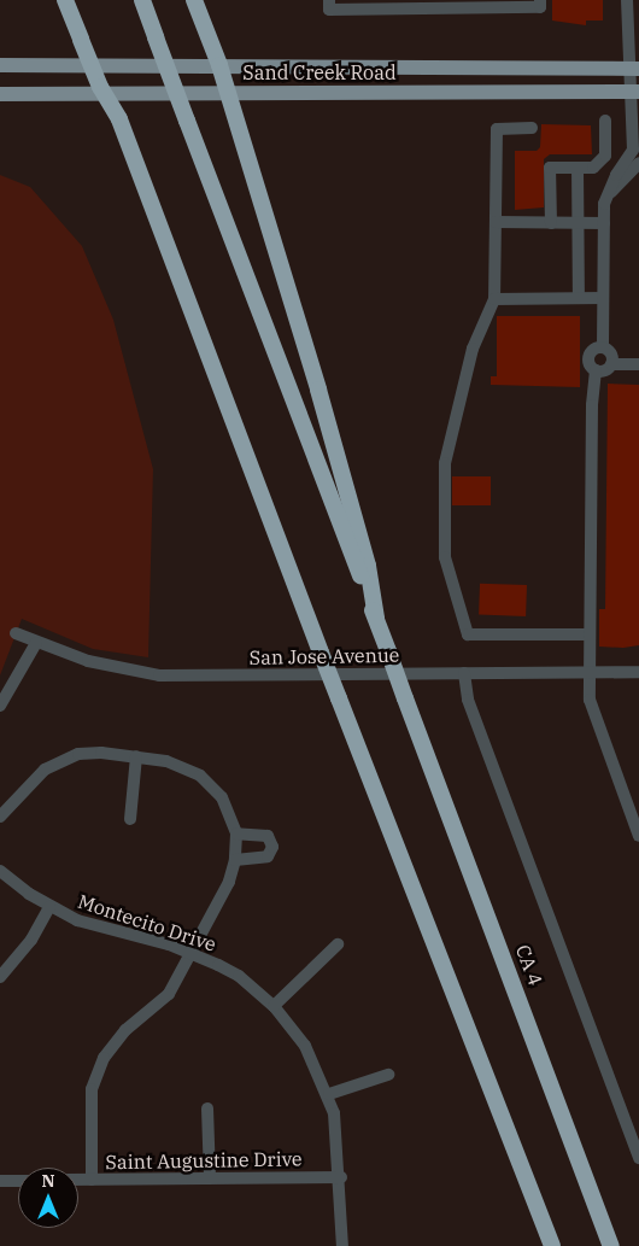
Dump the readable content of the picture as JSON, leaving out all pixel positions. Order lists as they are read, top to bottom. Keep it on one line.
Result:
{"streets":{"highway":["CA 4"],"main road":["Sand Creek Road"],"street":["San Jose Avenue","Montecito Drive","Saint Augustine Drive"]},"crossings":[["Montecito Drive","Saint Augustine Drive"]],"north":"top"}
